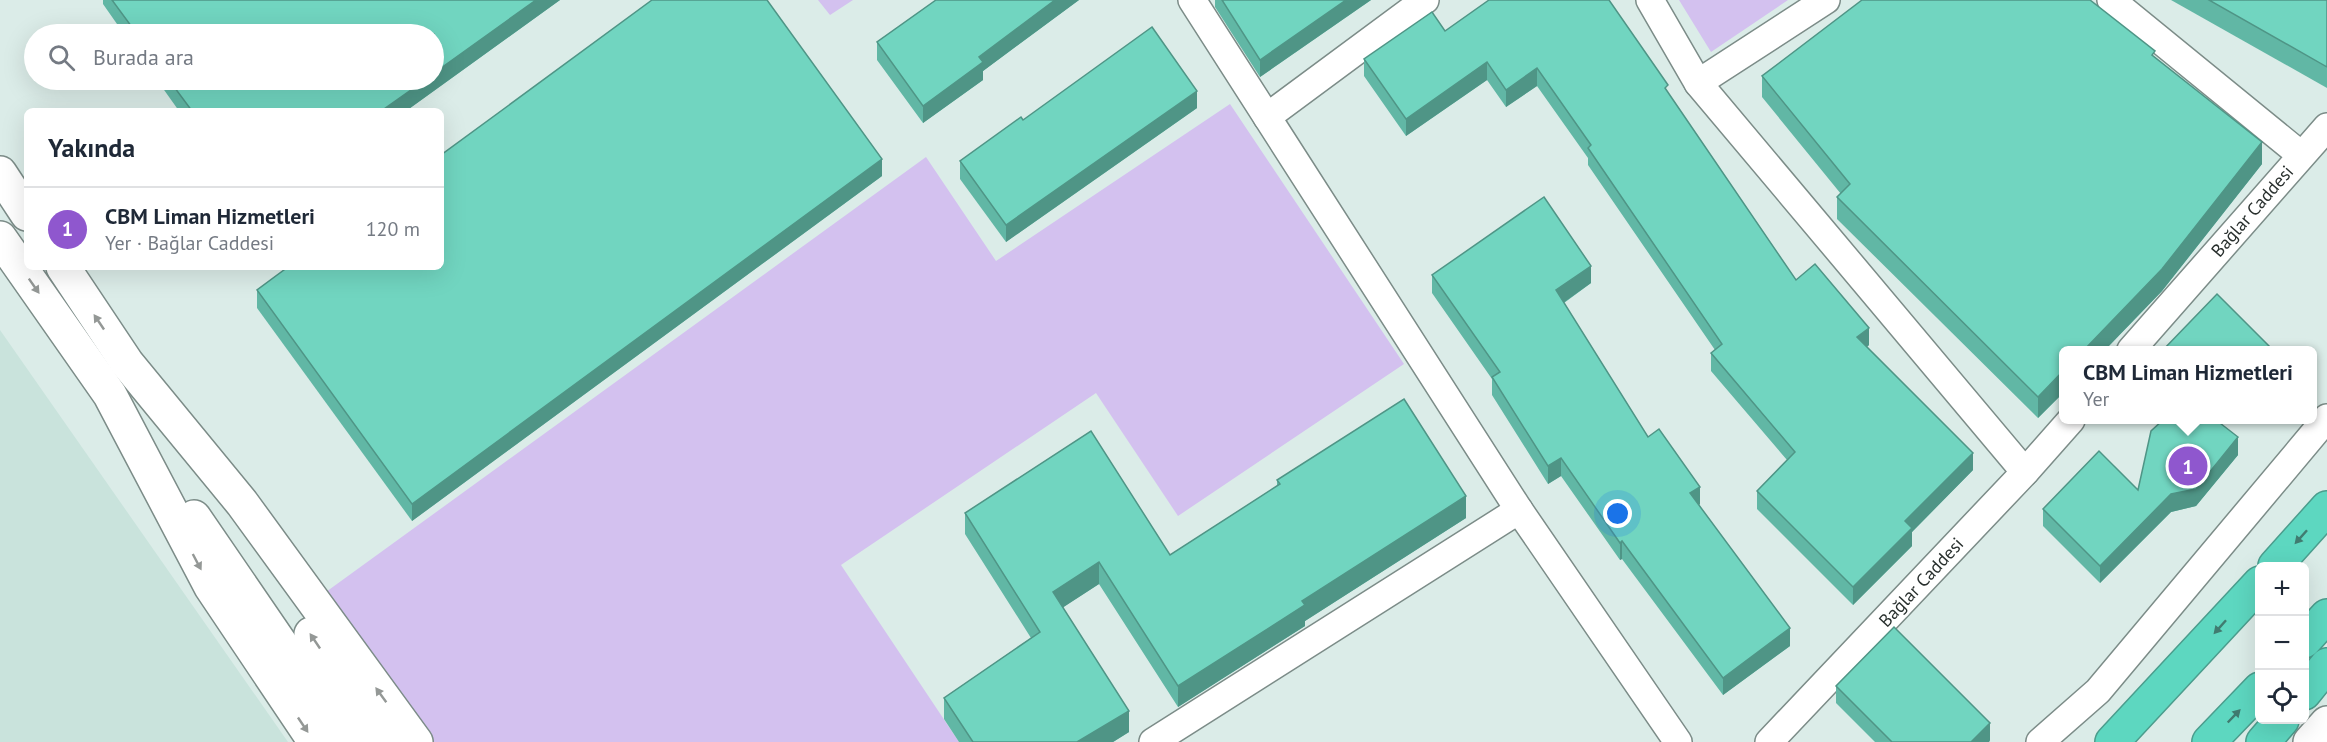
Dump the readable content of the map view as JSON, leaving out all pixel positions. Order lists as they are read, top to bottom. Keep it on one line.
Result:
{"streets":{"street":["Bağlar Caddesi"]},"page":{"search":"Burada ara","heading":"Yakında","list":[{"mark":"1","name":"CBM Liman Hizmetleri","note":"Yer · Bağlar Caddesi","value":"120 m"}],"popup":["CBM Liman Hizmetleri","Yer"],"pins":"1","map_buttons":["+","−"]}}
